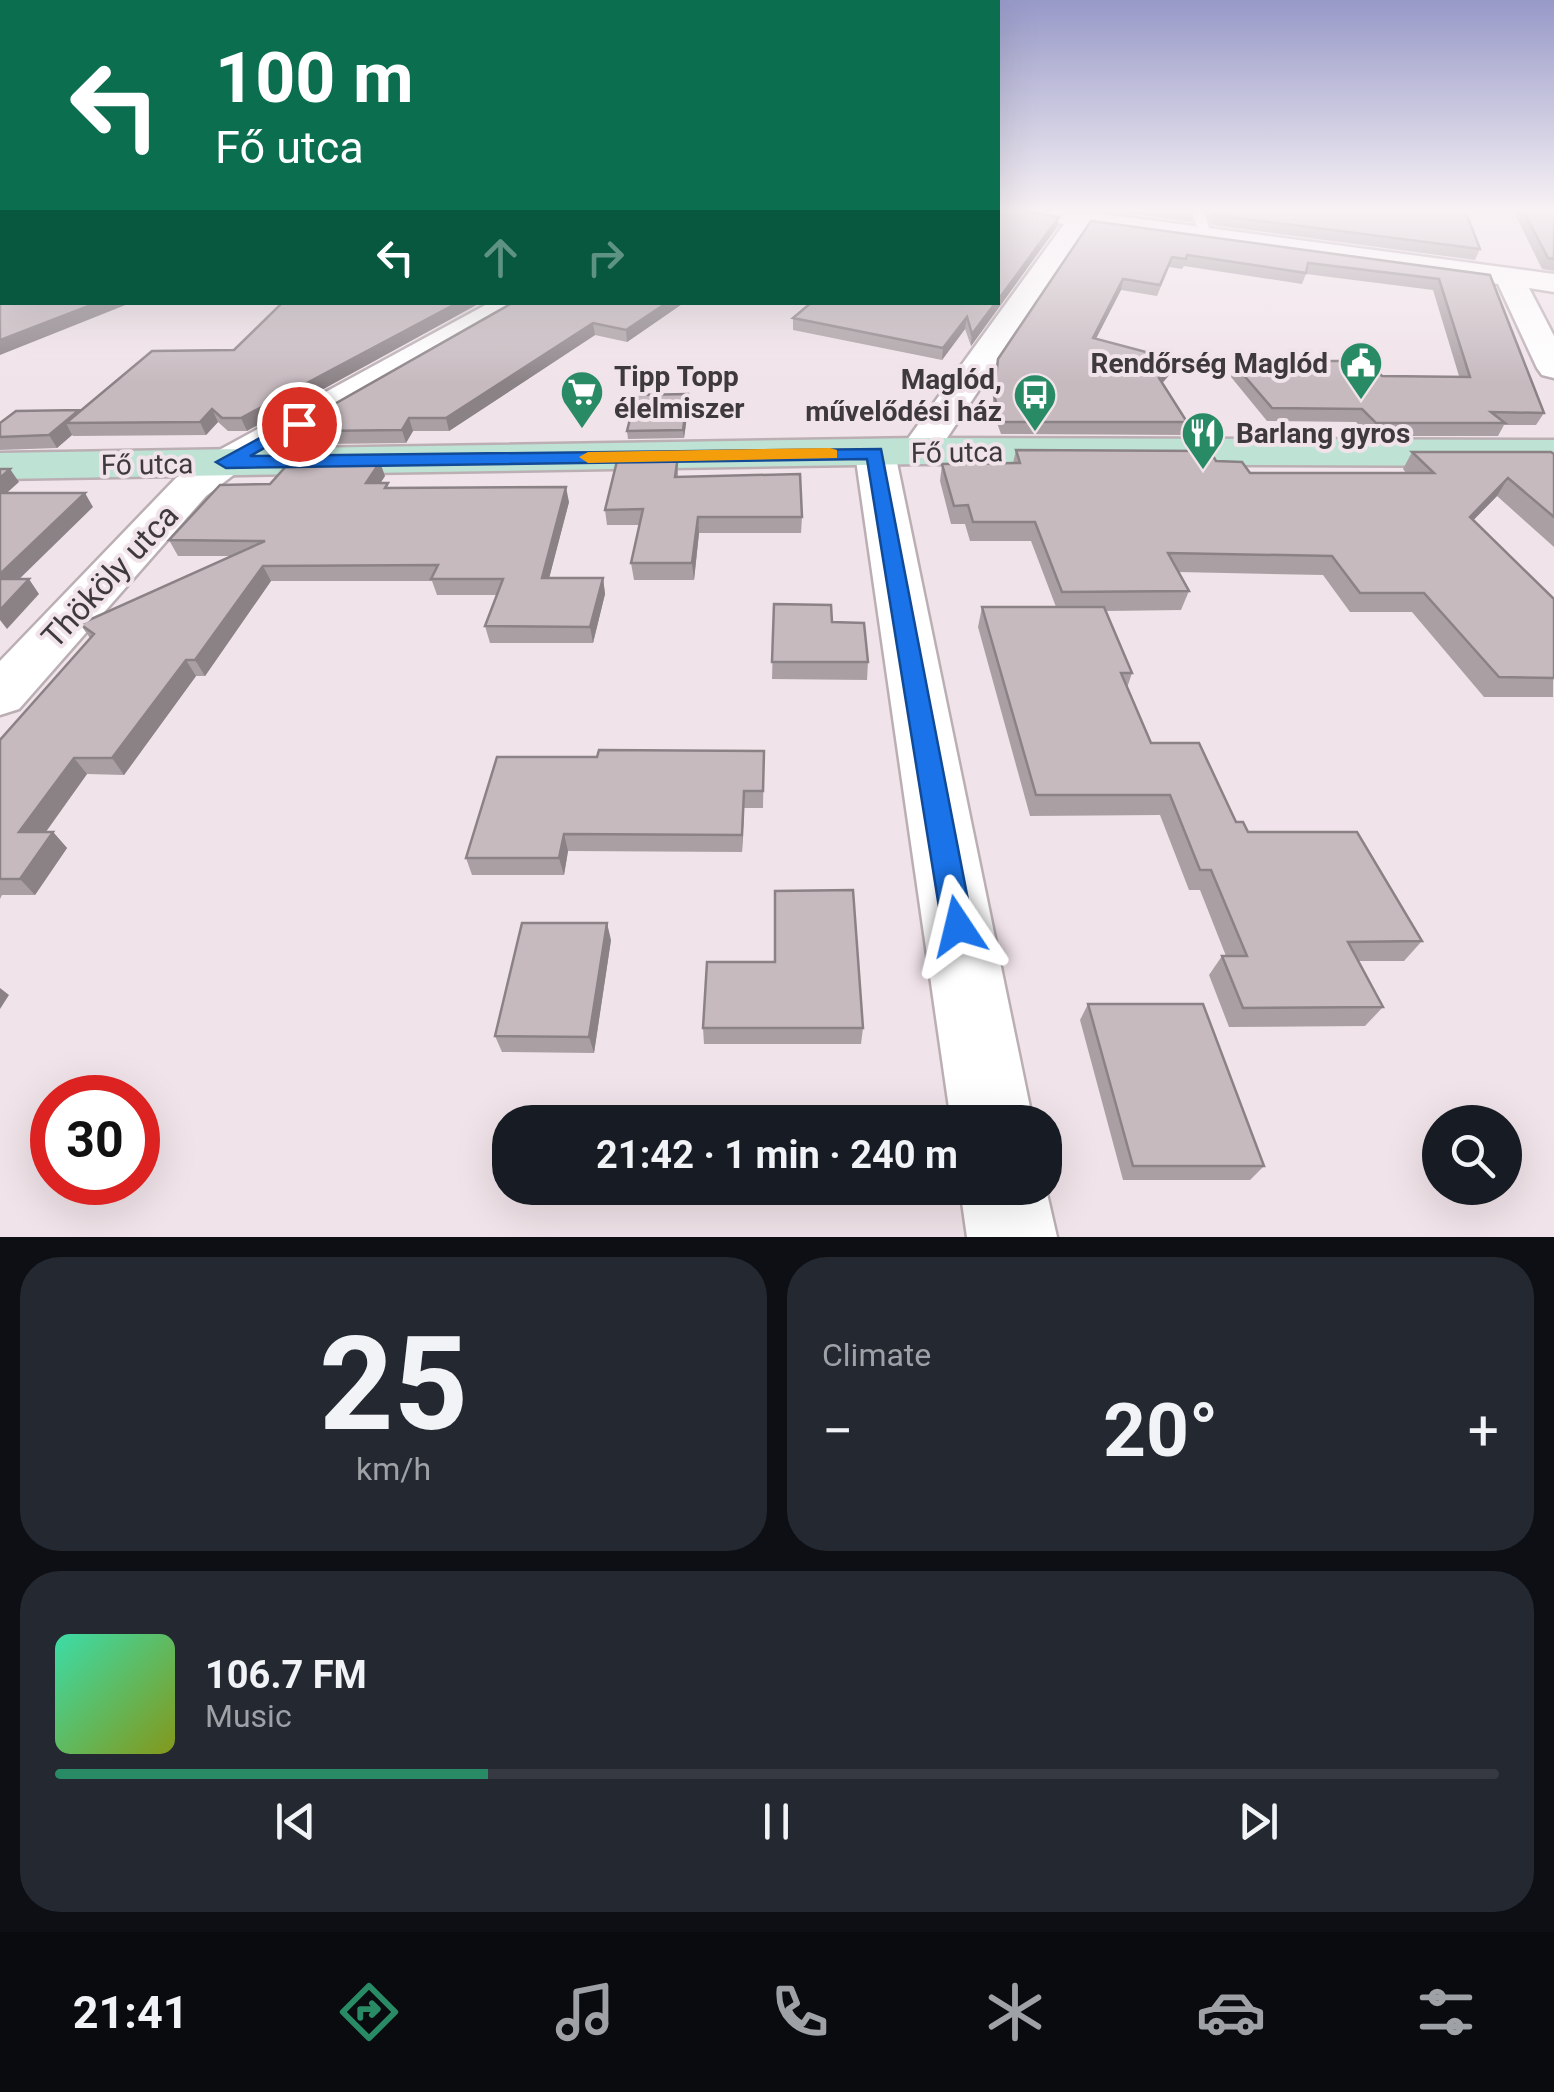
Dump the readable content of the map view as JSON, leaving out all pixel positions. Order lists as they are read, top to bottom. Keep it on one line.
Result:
{"streets":{"main road":["Fő utca"],"street":["Thököly utca"]},"crossings":[["Fő utca","Thököly utca"]],"places":{"public building":["Rendőrség Maglód"],"supermarket":["Tipp Topp élelmiszer"],"bus stop":["Maglód, művelődési ház"],"restaurant":["Barlang gyros"]},"page":{"turn":["100 m","Fő utca"],"limit":"30","trip":"21:42 · 1 min · 240 m","tile":[["25","km/h"],"Climate"],"heat":["−","20°","+"],"song":["106.7 FM","Music"],"tabs":"21:41"}}
